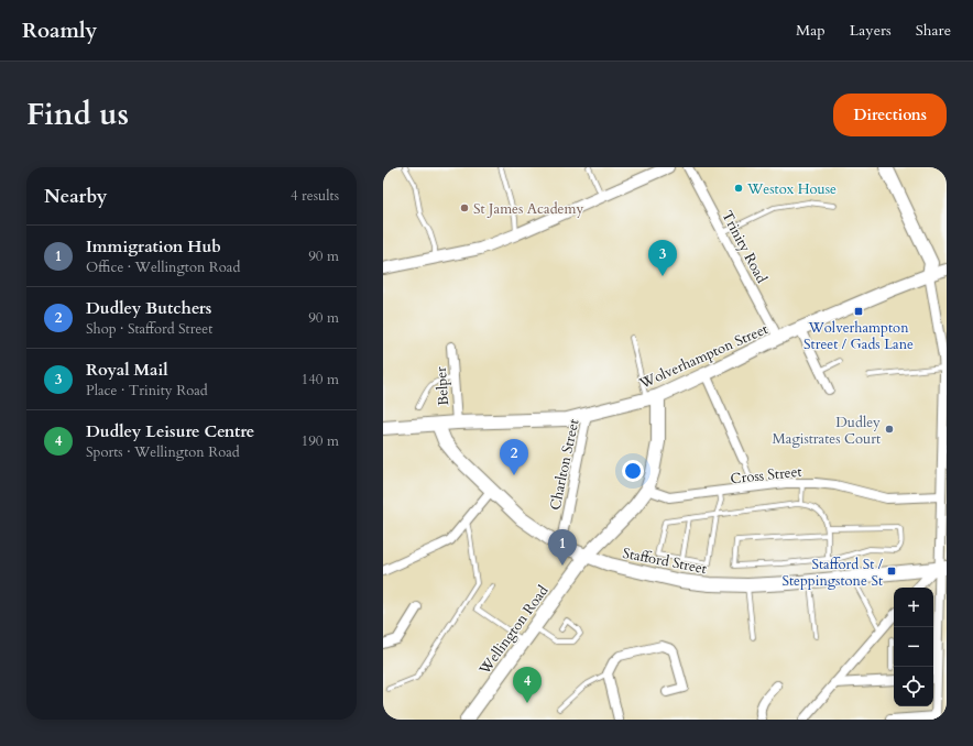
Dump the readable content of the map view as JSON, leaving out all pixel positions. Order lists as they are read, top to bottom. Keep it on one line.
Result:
{"streets":{"main road":["Wolverhampton Street","Stafford Street","Wellington Road"],"street":["Trinity Road","Belper","Charlton Street","Cross Street"]},"crossings":[["Trinity Road","Wolverhampton Street"],["Wolverhampton Street","Belper"],["Wolverhampton Street","Charlton Street"],["Wolverhampton Street","Stafford Street"],["Charlton Street","Stafford Street"],["Cross Street","Wellington Road"],["Stafford Street","Wellington Road"]],"places":{"other":["Westox House","St James Academy","Dudley Magistrates Court"],"transit":["Wolverhampton Street / Gads Lane","Stafford St / Steppingstone St"]},"page":{"header":"Roamly","nav":["Map","Layers","Share"],"title":"Find us","buttons":"Directions","heading":["Nearby","4 results"],"list":[{"mark":"1","name":"Immigration Hub","note":"Office · Wellington Road","value":"90 m"},{"mark":"2","name":"Dudley Butchers","note":"Shop · Stafford Street","value":"90 m"},{"mark":"3","name":"Royal Mail","note":"Place · Trinity Road","value":"140 m"},{"mark":"4","name":"Dudley Leisure Centre","note":"Sports · Wellington Road","value":"190 m"}],"pins":["3","2","1","4"],"map_buttons":["+","−"]}}
